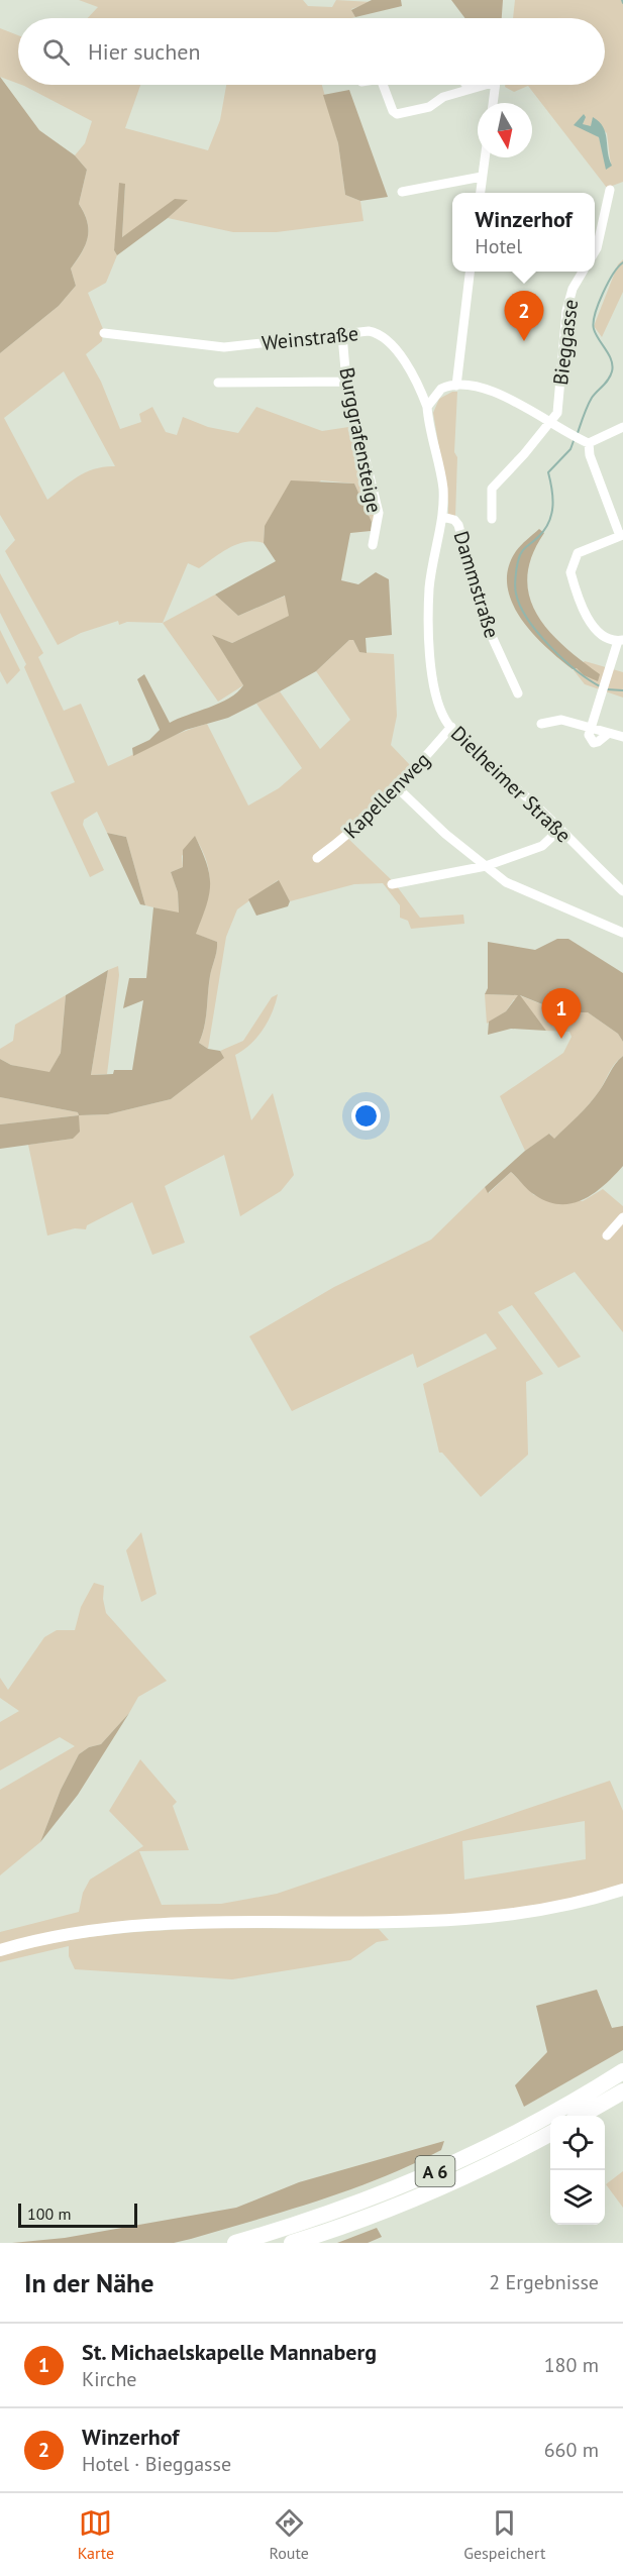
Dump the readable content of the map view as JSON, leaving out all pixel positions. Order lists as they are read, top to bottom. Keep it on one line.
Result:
{"streets":{"highway":["A 6"],"street":["Weinstraße","Bieggasse","Burggrafensteige","Dammstraße","Dielheimer Straße","Kapellenweg"]},"crossings":[["Weinstraße","Burggrafensteige"],["Weinstraße","Dielheimer Straße"],["Dammstraße","Dielheimer Straße"],["Dielheimer Straße","Kapellenweg"]],"scale_bar":"100 m","north":"bottom","page":{"search":"Hier suchen","popup":["Winzerhof","Hotel"],"pins":["2","1"],"scale":"100 m","heading":["In der Nähe","2 Ergebnisse"],"list":[{"mark":"1","name":"St. Michaelskapelle Mannaberg","note":"Kirche","value":"180 m"},{"mark":"2","name":"Winzerhof","note":"Hotel · Bieggasse","value":"660 m"}],"nav":["Karte","Route","Gespeichert"]}}
